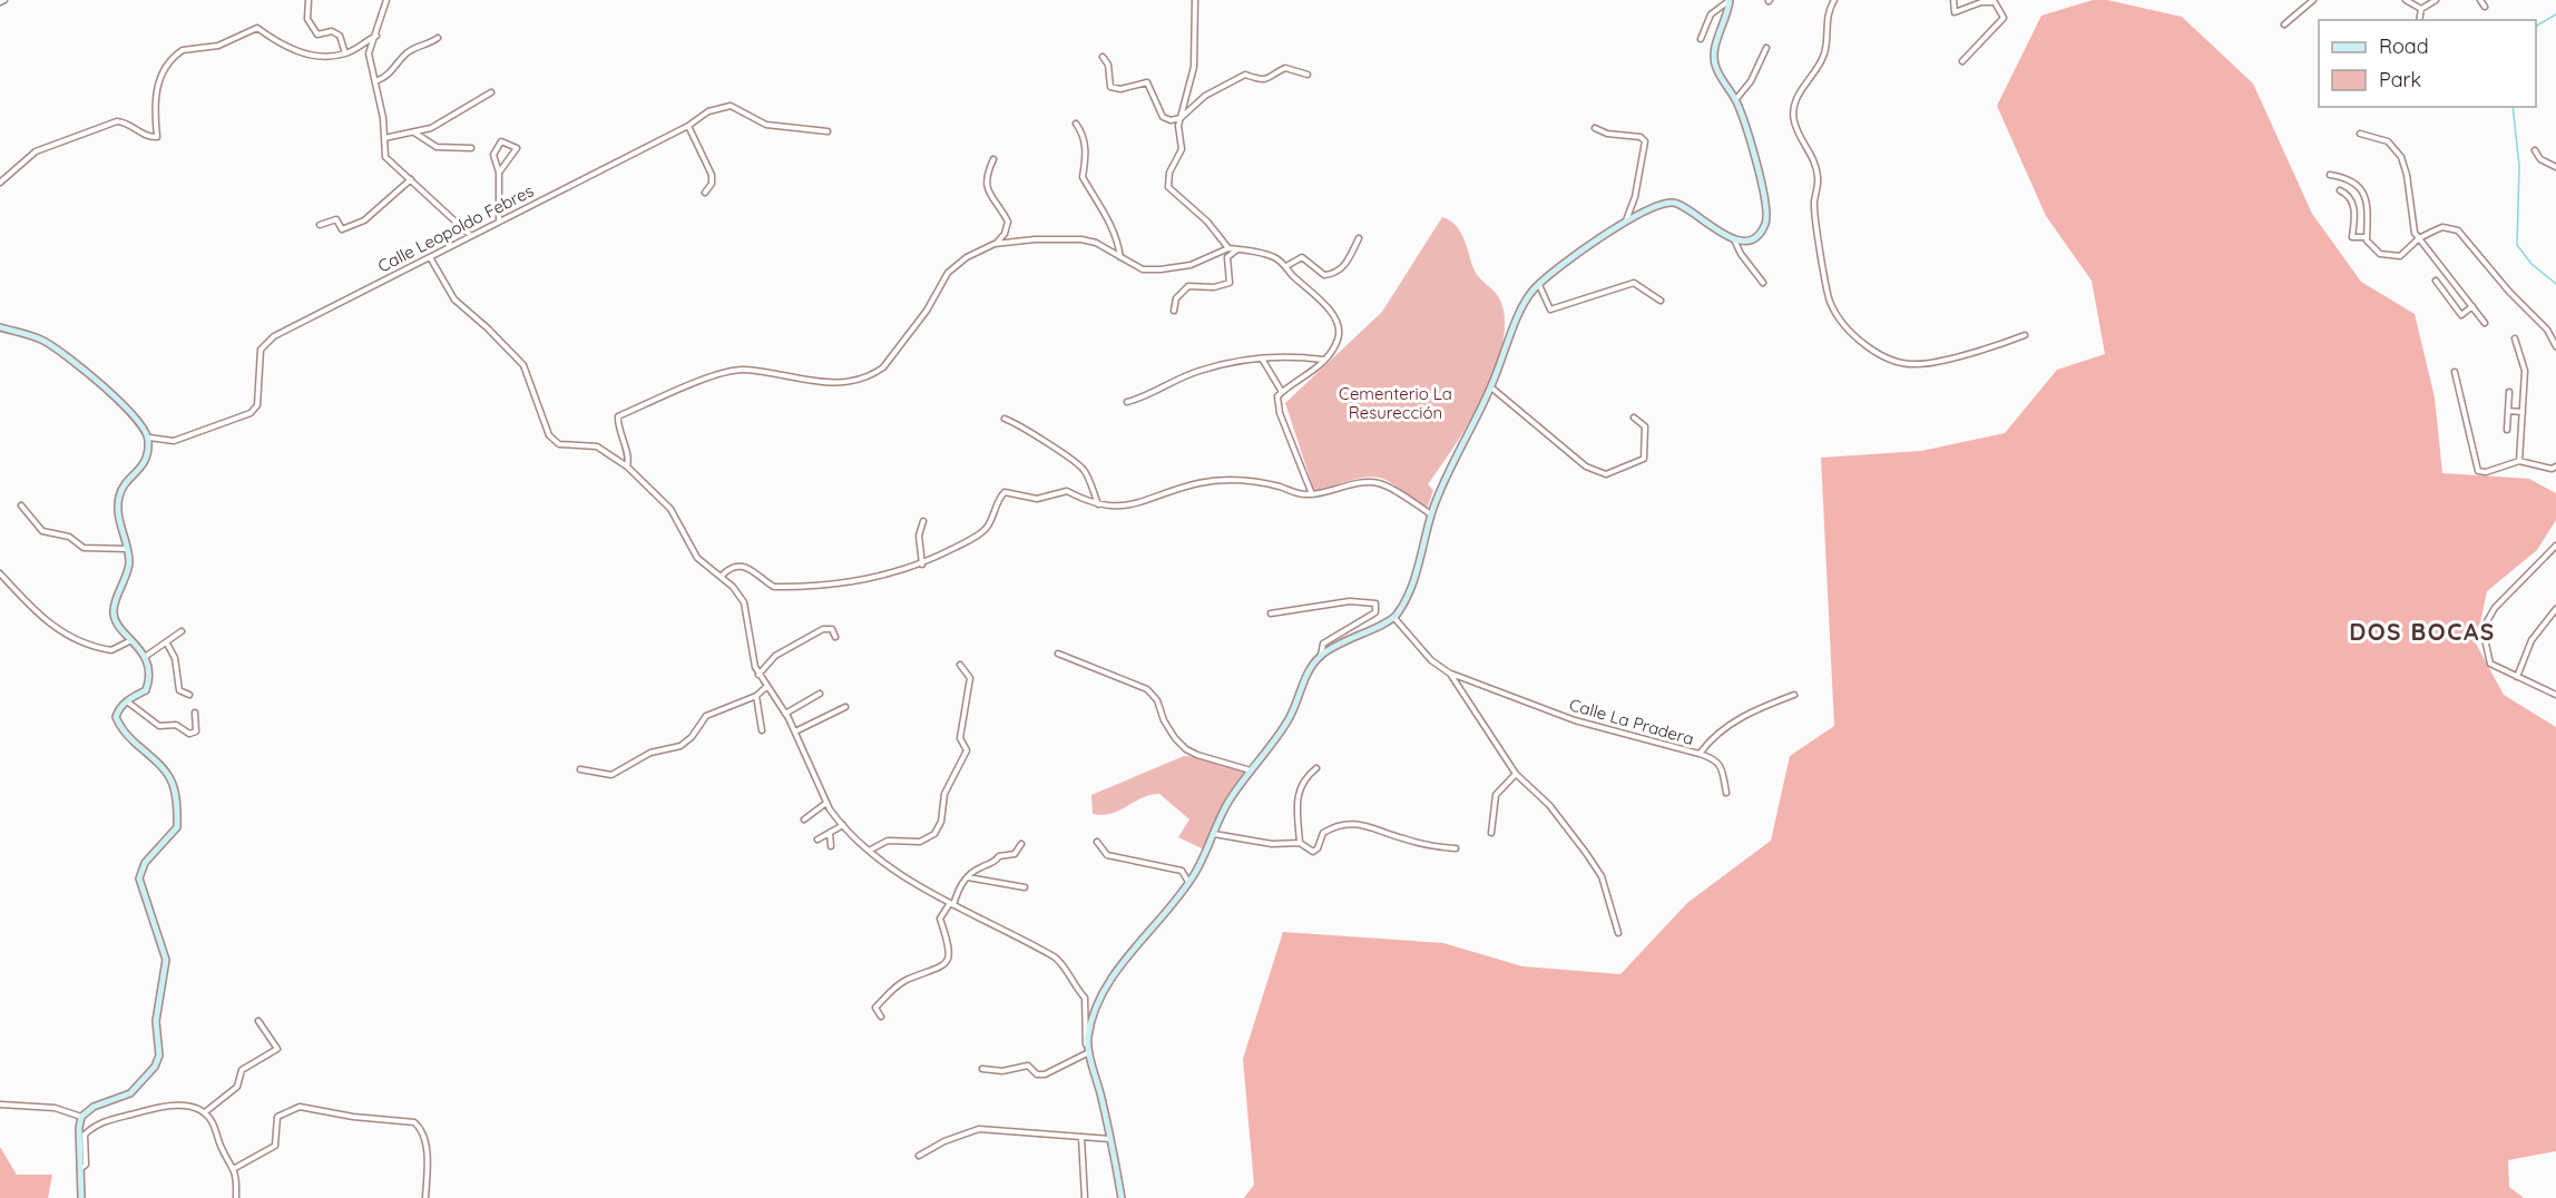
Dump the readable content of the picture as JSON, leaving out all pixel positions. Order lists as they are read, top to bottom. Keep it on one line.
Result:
{"streets":{"street":["Calle Leopoldo Febres","Calle La Pradera"]},"districts":["DOS BOCAS"],"parks":["Cementerio La Resurección"],"legend":["Road","Park"]}
